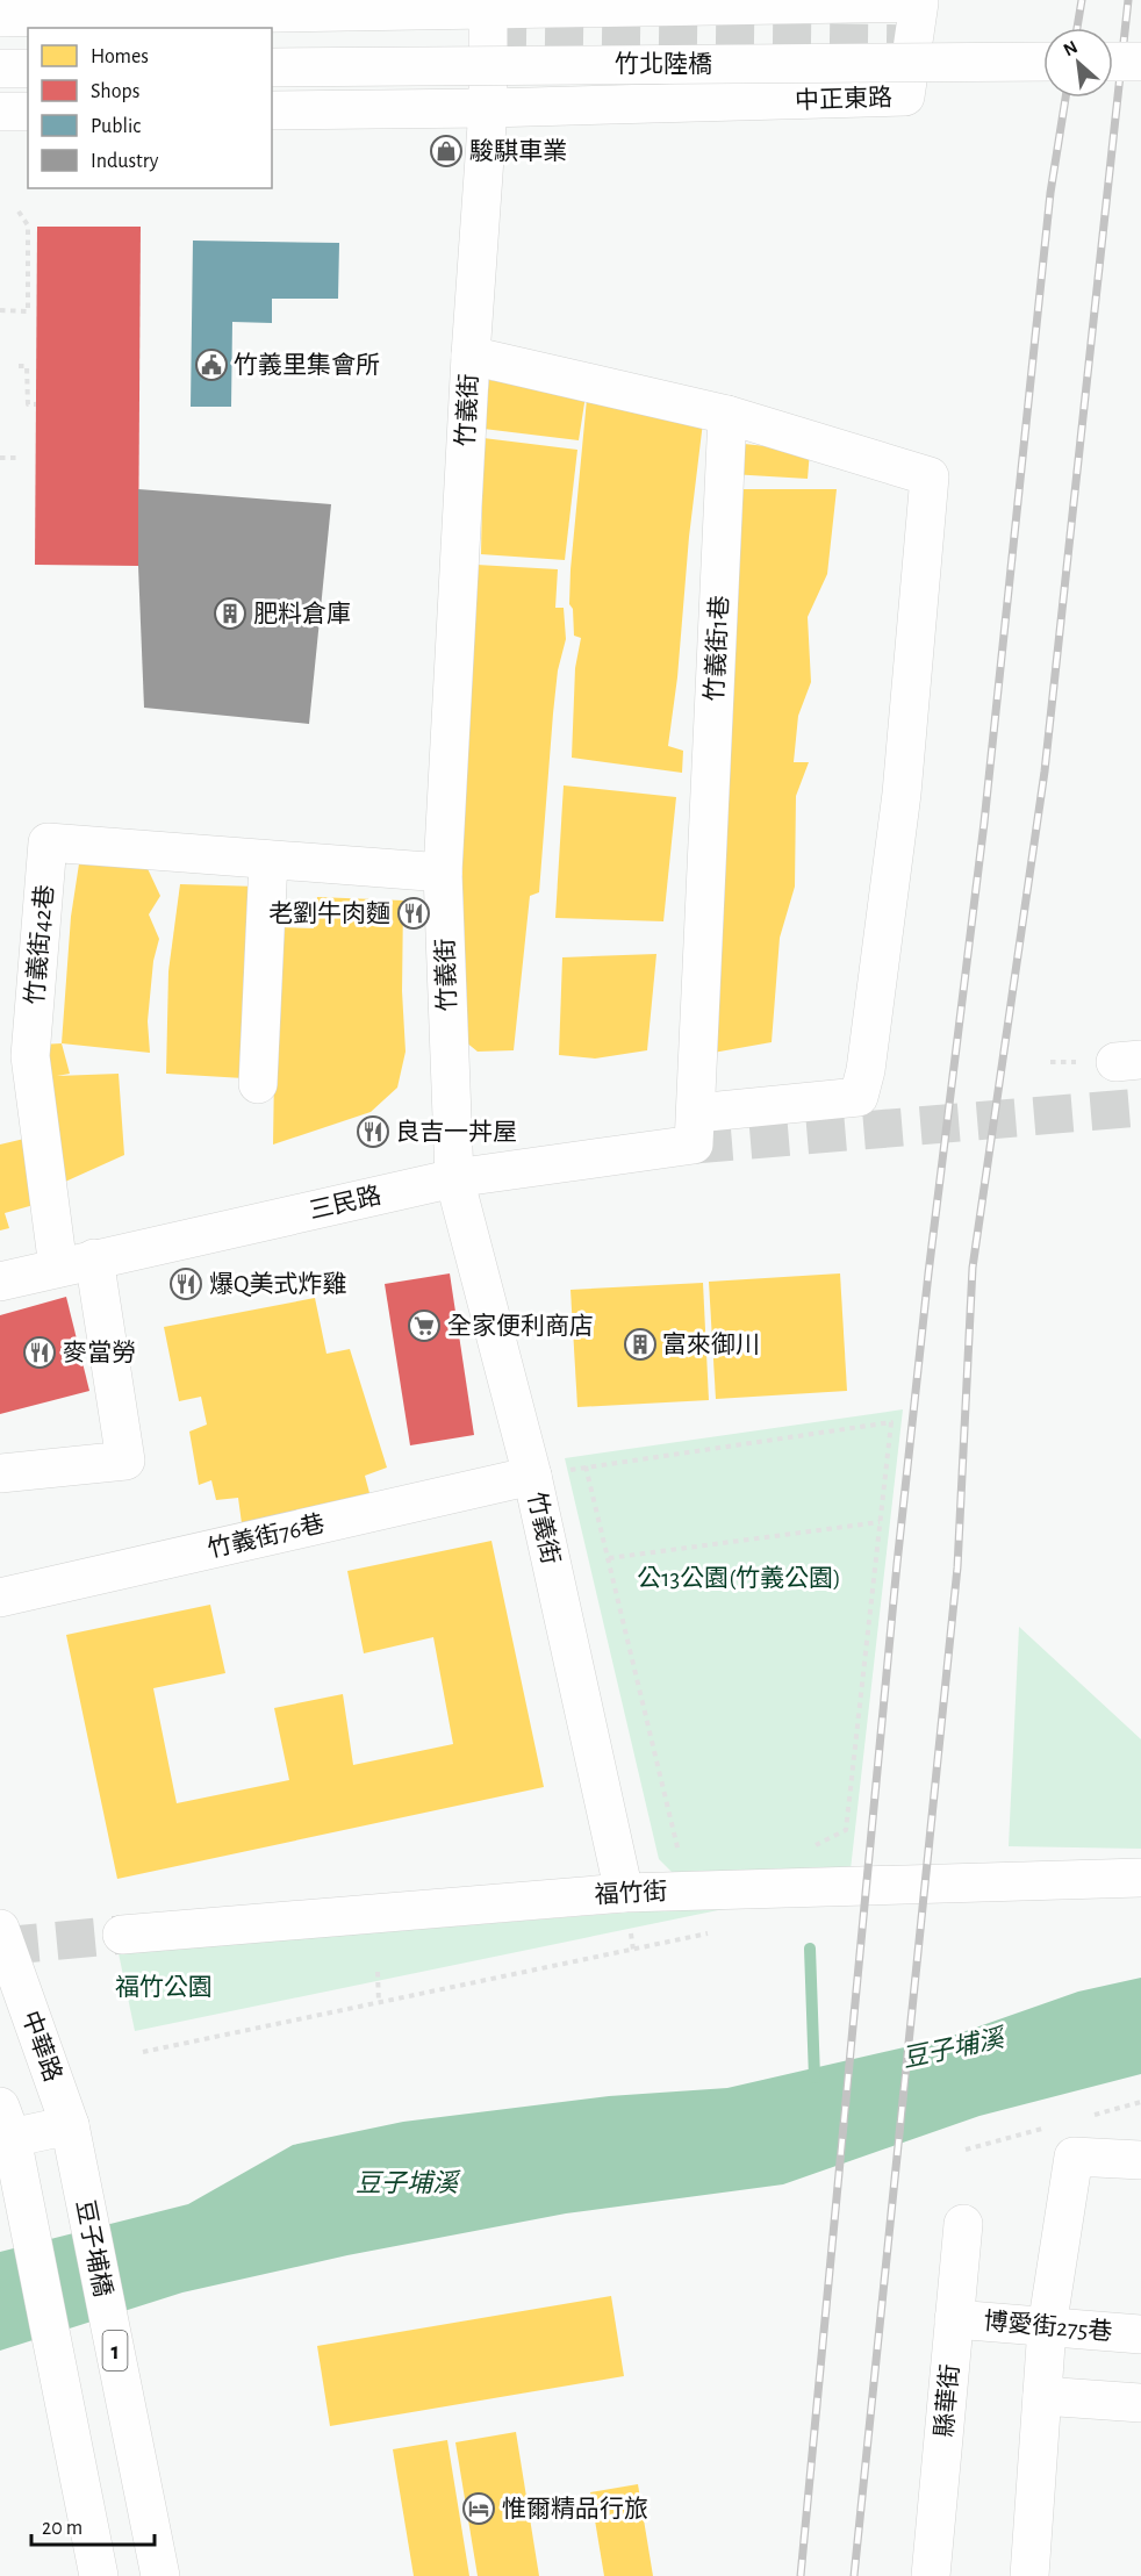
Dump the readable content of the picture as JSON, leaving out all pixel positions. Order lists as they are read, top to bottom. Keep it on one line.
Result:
{"streets":{"street":["竹北陸橋","中正東路","竹義街","竹義街1巷","竹義街42巷","三民路","竹義街76巷","福竹街","中華路","豆子埔橋","博愛街275巷","1","縣華街"]},"crossings":[["中正東路","竹義街"],["竹義街","竹義街42巷"],["竹義街","三民路"],["竹義街","竹義街76巷"],["竹義街","福竹街"],["竹義街1巷","三民路"],["竹義街42巷","三民路"],["中華路","豆子埔橋"],["博愛街275巷","縣華街"]],"water":["豆子埔溪"],"parks":["公13公園(竹義公園)","福竹公園"],"places":{"shop":["駿騏車業"],"public building":["竹義里集會所"],"building":["肥料倉庫","富來御川"],"restaurant":["老劉牛肉麵","良吉一丼屋","爆Q美式炸雞","麥當勞"],"supermarket":["全家便利商店"],"hotel":["惟爾精品行旅"]},"legend":["Homes","Shops","Public","Industry"],"scale_bar":"20 m","north":"top left"}
